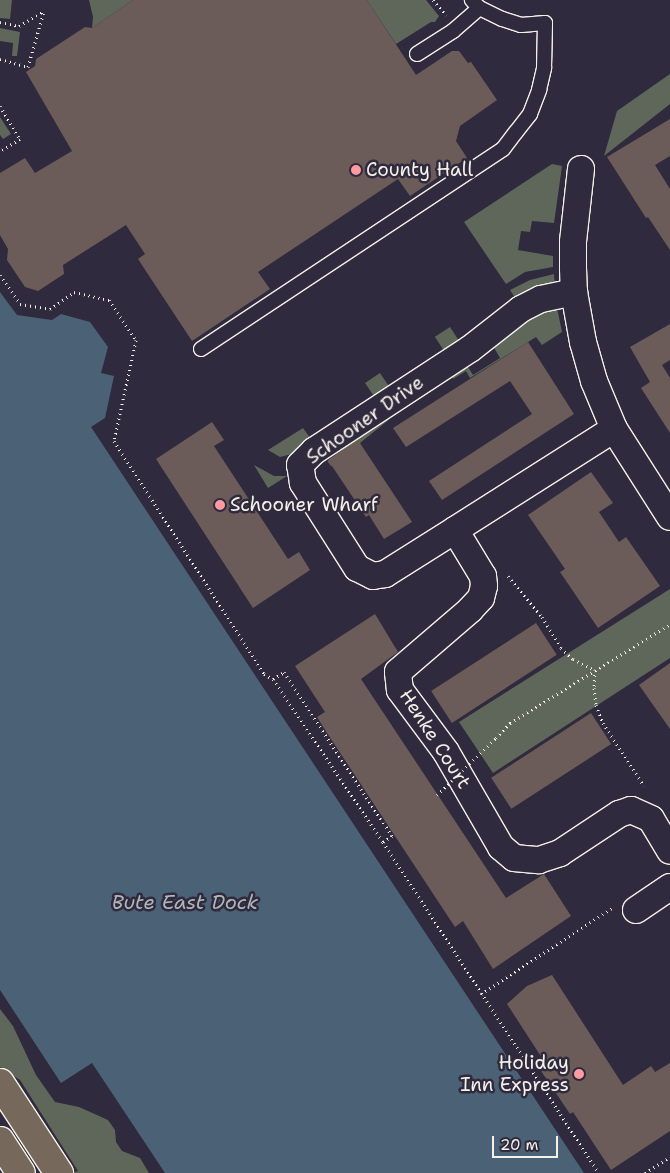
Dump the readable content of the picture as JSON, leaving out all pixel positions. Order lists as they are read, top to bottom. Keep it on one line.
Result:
{"streets":{"street":["Schooner Drive","Henke Court"]},"crossings":[["Schooner Drive","Henke Court"]],"water":["Bute East Dock"],"places":["County Hall","Schooner Wharf","Holiday Inn Express"],"scale_bar":"20 m"}
